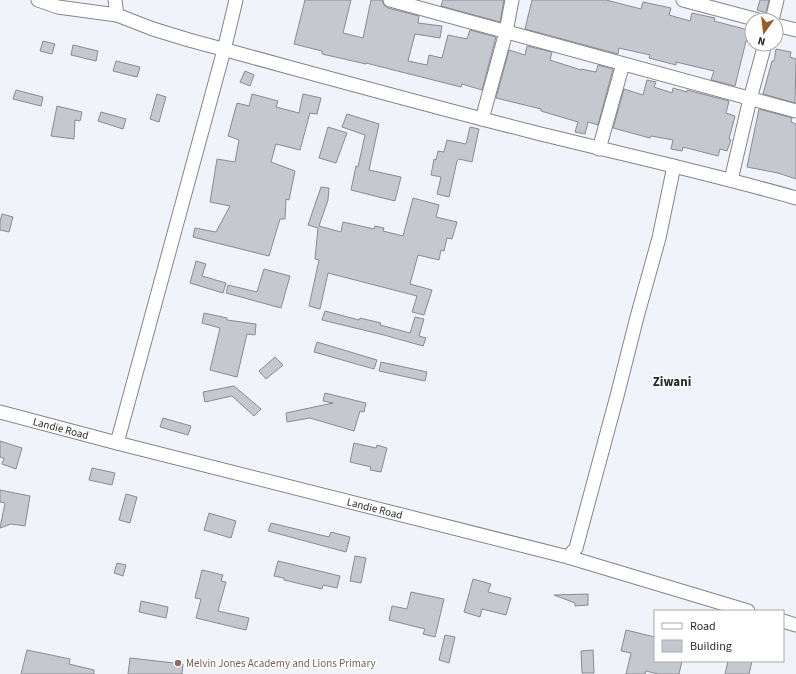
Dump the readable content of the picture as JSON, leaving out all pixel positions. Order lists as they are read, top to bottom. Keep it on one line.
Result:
{"streets":{"street":["Landie Road"]},"districts":["Ziwani"],"places":["Melvin Jones Academy and Lions Primary"],"legend":["Road","Building"],"north":"bottom"}
